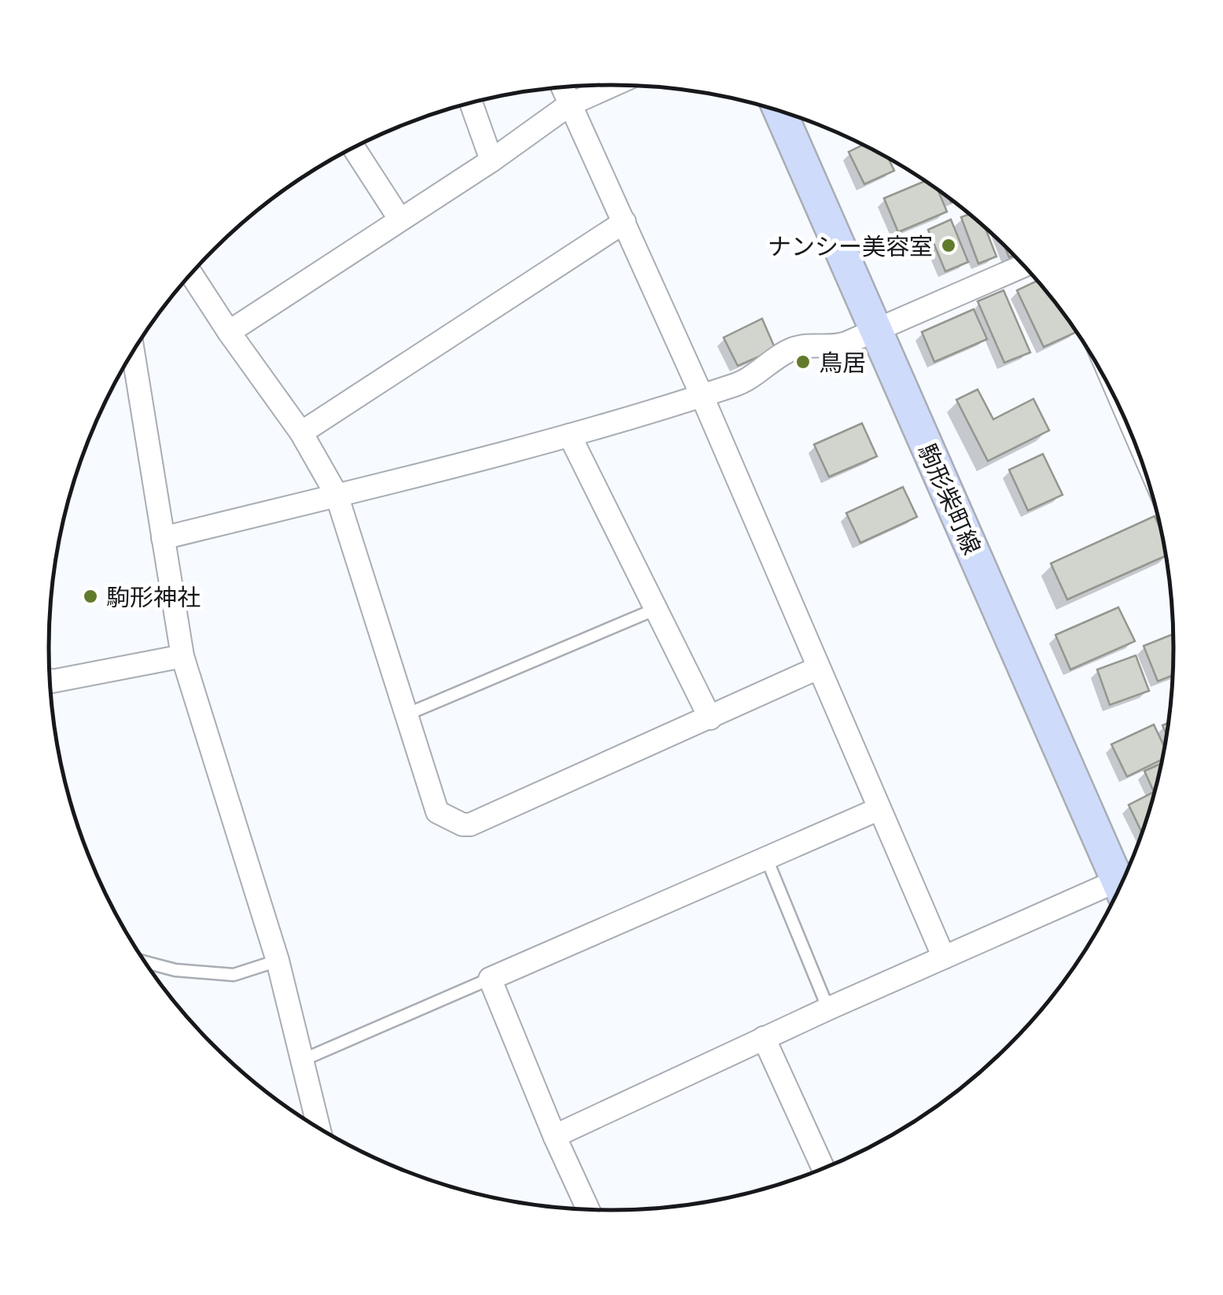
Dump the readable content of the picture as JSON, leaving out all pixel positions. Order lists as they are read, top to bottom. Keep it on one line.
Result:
{"streets":{"main road":["駒形柴町線"]},"places":["ナンシー美容室","鳥居","駒形神社"]}
